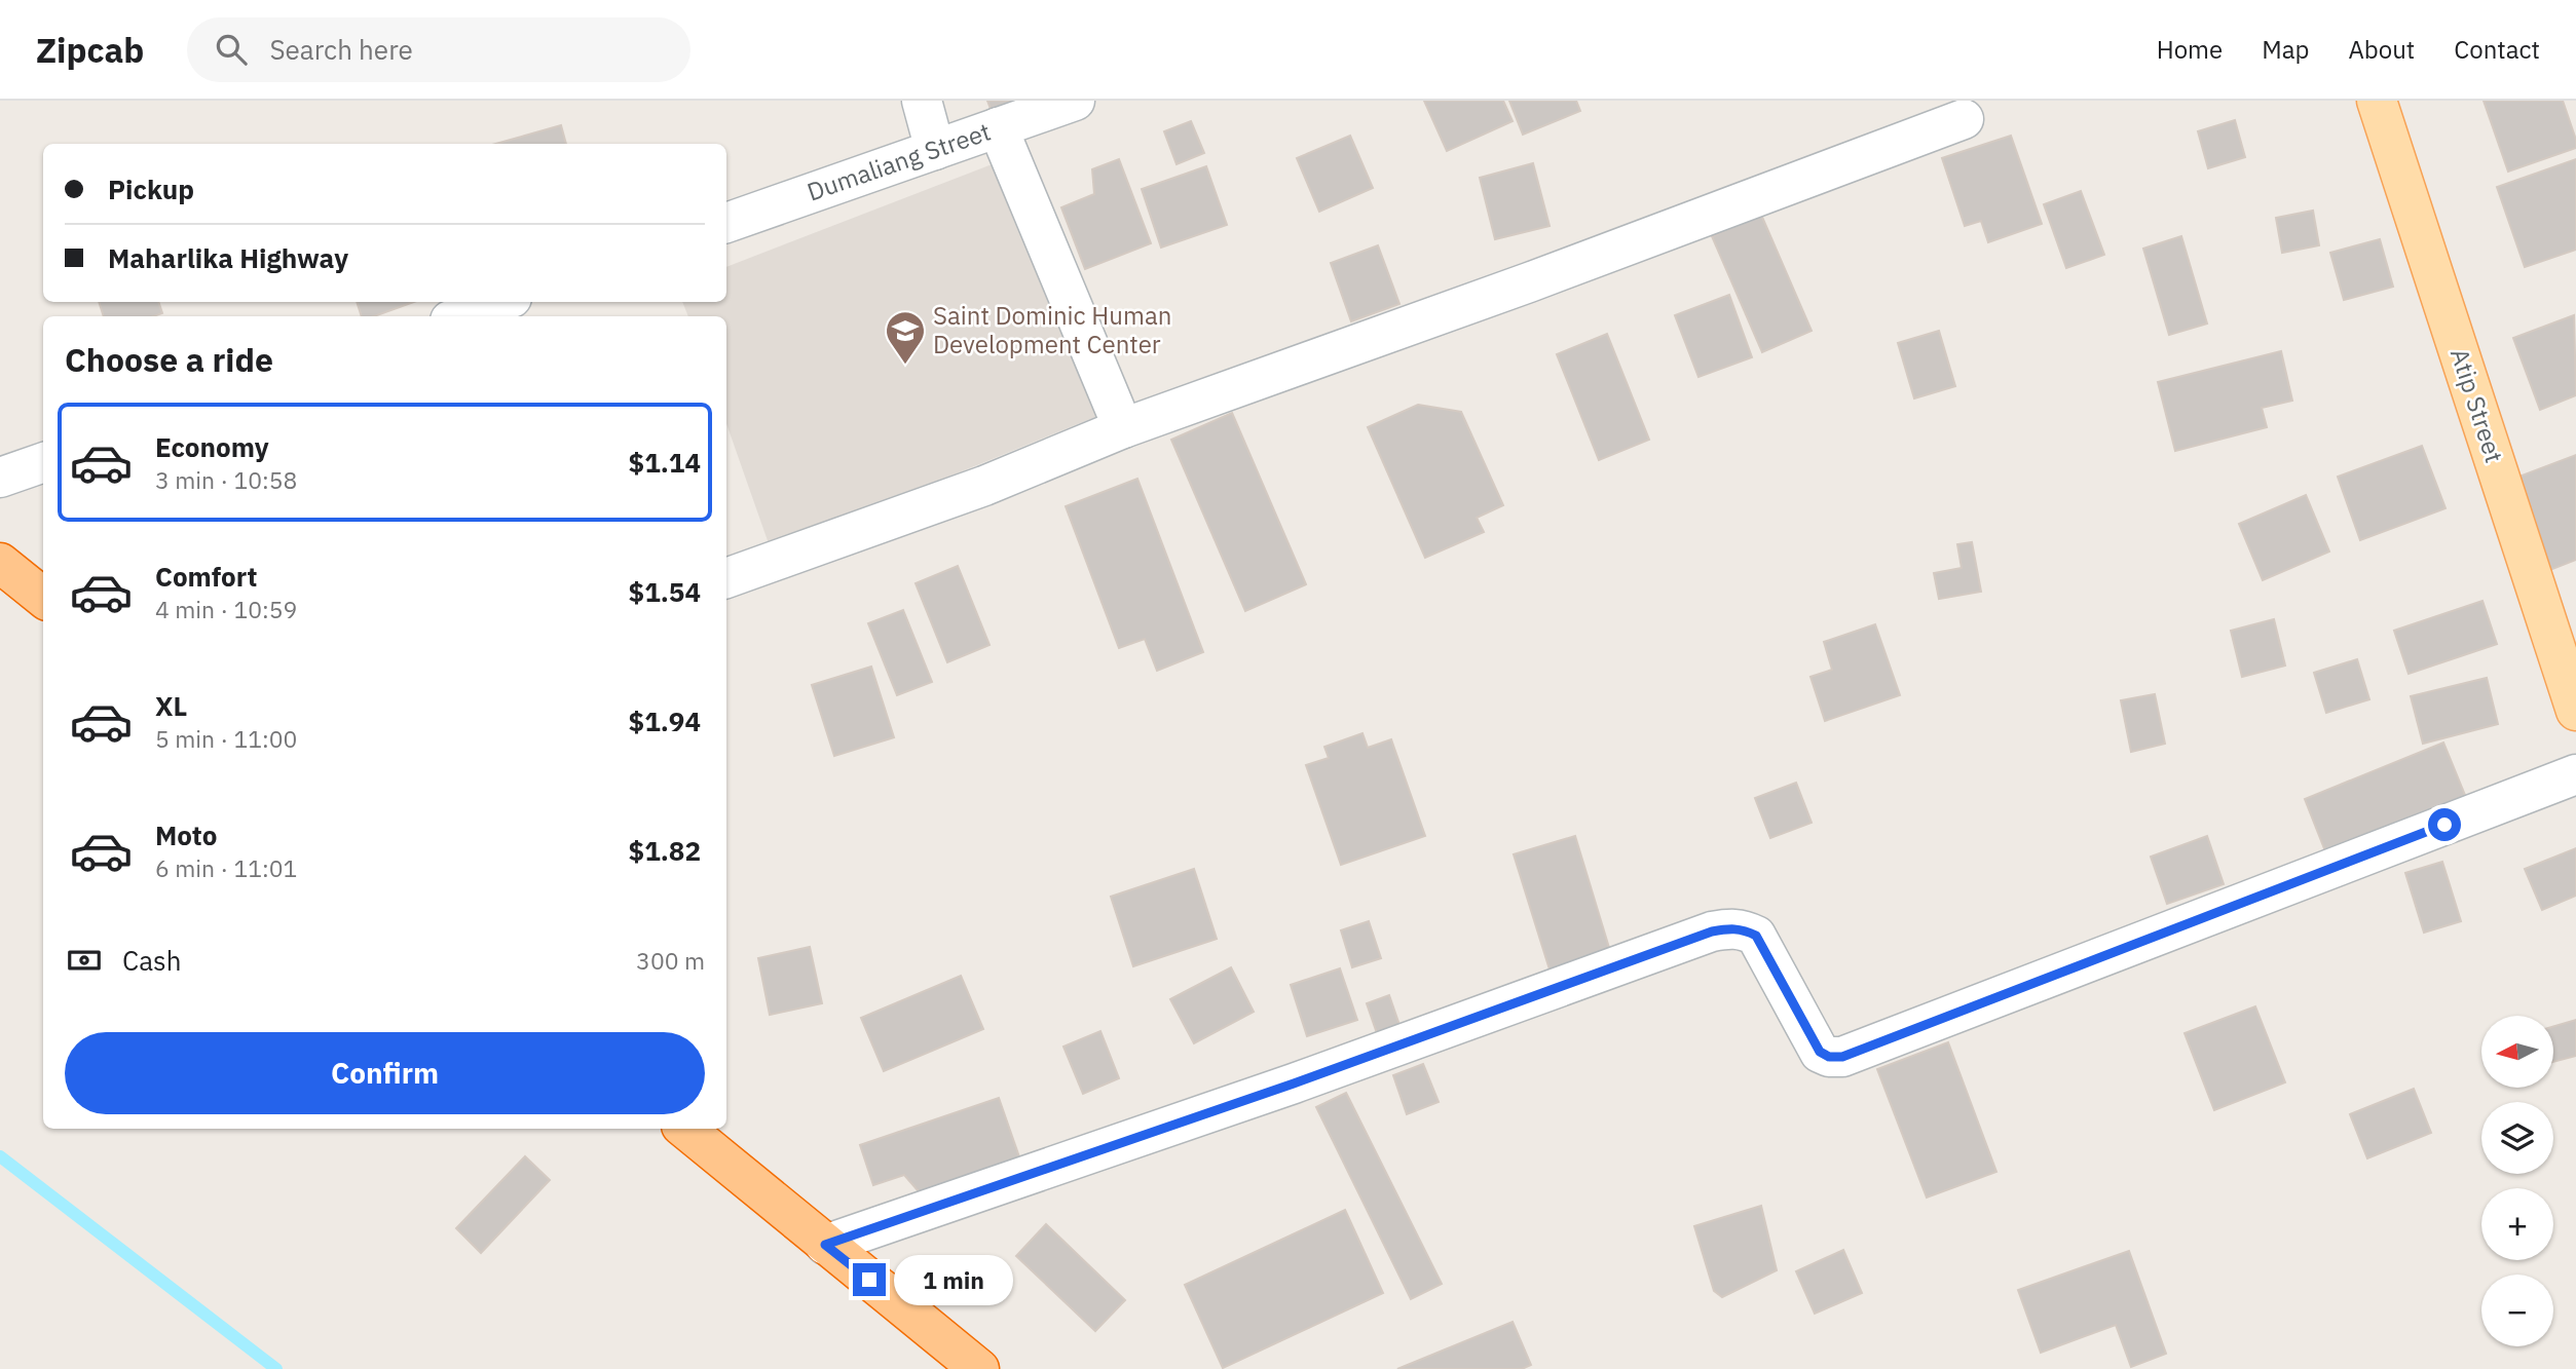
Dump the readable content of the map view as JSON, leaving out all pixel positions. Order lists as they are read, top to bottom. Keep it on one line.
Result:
{"streets":{"main road":["Atip Street"],"street":["Dumaliang Street"]},"places":{"school or university":["Saint Dominic Human Development Center"]},"north":"left","page":{"header":"Zipcab","search":"Search here","nav":["Home","Map","About","Contact"],"banner":["Pickup","Maharlika Highway"],"heading":"Choose a ride","list":[{"name":"Economy","note":"3 min · 10:58","value":"$1.14"},{"name":"Comfort","note":"4 min · 10:59","value":"$1.54"},{"name":"XL","note":"5 min · 11:00","value":"$1.94"},{"name":"Moto","note":"6 min · 11:01","value":"$1.82"}],"pay":["Cash","300 m"],"map_buttons":["+","−"],"buttons":"Confirm","bubble":"1 min"}}
